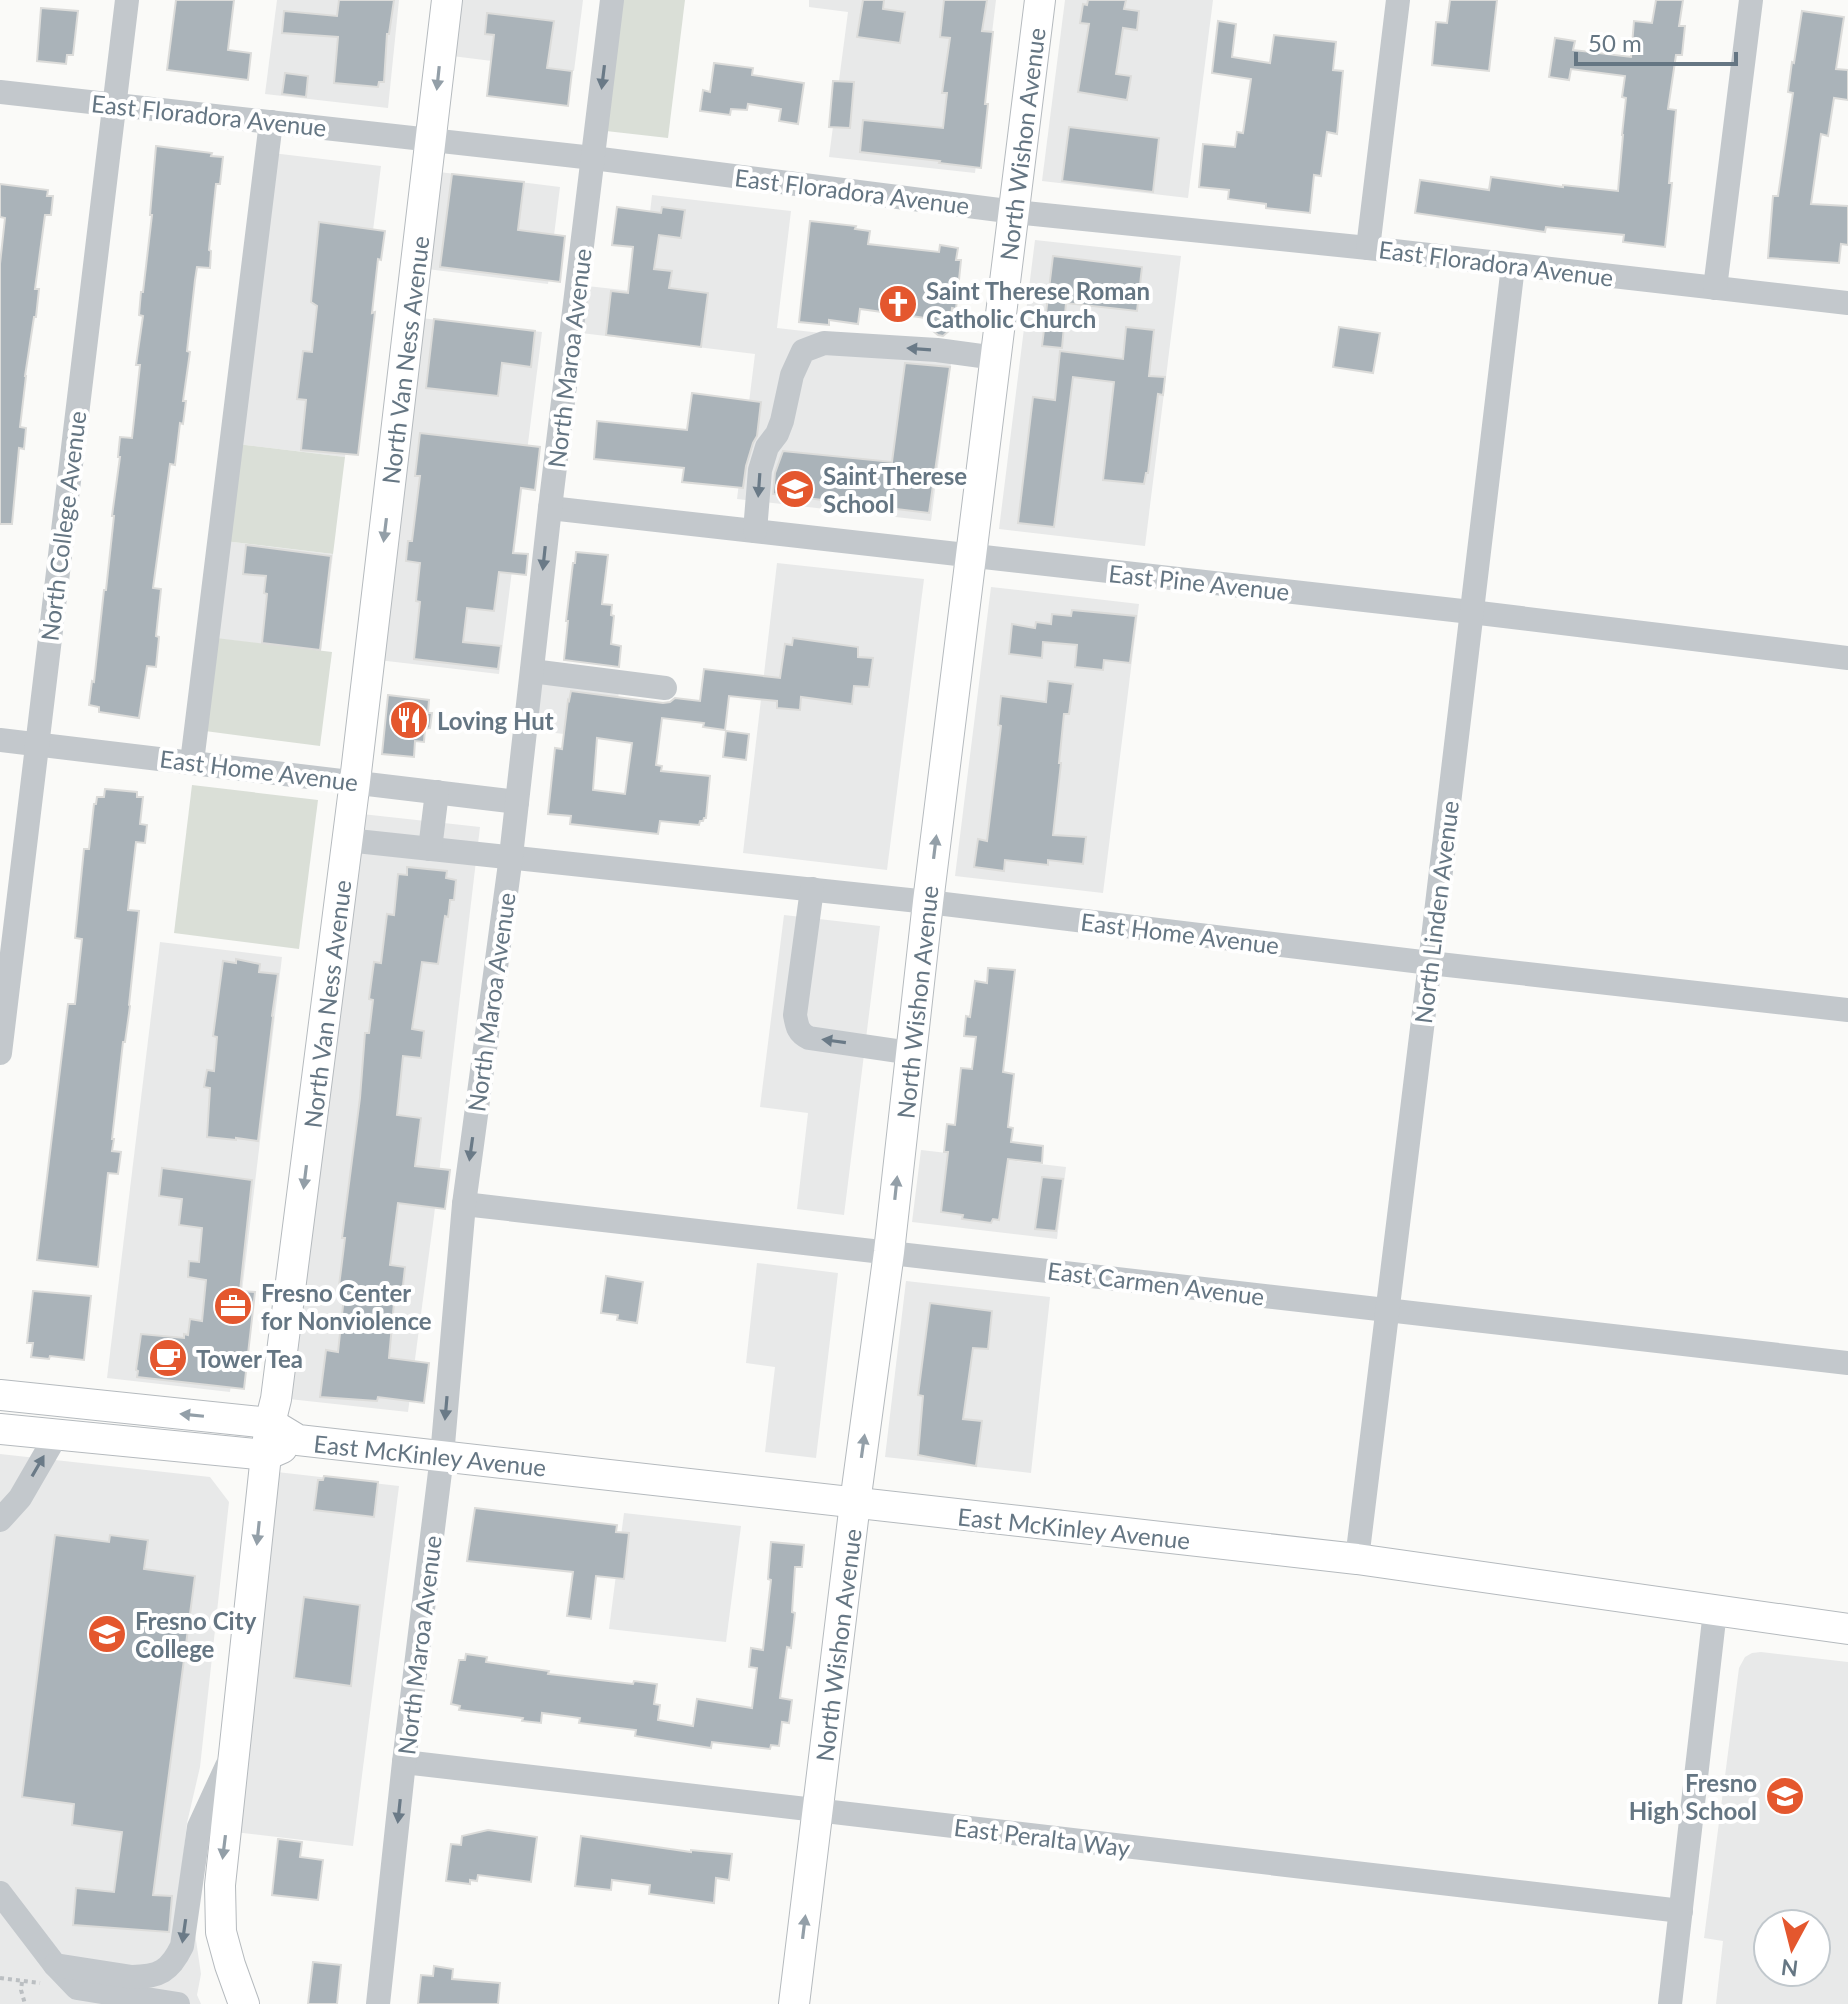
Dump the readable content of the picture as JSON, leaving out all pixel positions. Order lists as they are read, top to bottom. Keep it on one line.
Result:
{"streets":{"main road":["North Wishon Avenue","North Van Ness Avenue","East McKinley Avenue"],"street":["East Floradora Avenue","North Maroa Avenue","North College Avenue","East Pine Avenue","East Home Avenue","North Linden Avenue","East Carmen Avenue","East Peralta Way"]},"crossings":[["East Floradora Avenue","North Wishon Avenue"],["East Floradora Avenue","North Maroa Avenue"],["East Floradora Avenue","North Van Ness Avenue"],["East Floradora Avenue","North College Avenue"],["East Floradora Avenue","North Linden Avenue"],["North Wishon Avenue","East Pine Avenue"],["North Wishon Avenue","East Home Avenue"],["North Wishon Avenue","East Carmen Avenue"],["North Wishon Avenue","East McKinley Avenue"],["North Wishon Avenue","East Peralta Way"],["North Maroa Avenue","East Pine Avenue"],["North Maroa Avenue","East Home Avenue"],["North Maroa Avenue","East Carmen Avenue"],["North Maroa Avenue","East McKinley Avenue"],["North Maroa Avenue","East Peralta Way"],["North Van Ness Avenue","East Home Avenue"],["North Van Ness Avenue","East McKinley Avenue"],["North College Avenue","East Home Avenue"],["East Pine Avenue","North Linden Avenue"],["East Home Avenue","North Linden Avenue"],["North Linden Avenue","East Carmen Avenue"],["North Linden Avenue","East McKinley Avenue"]],"one_way":["North Wishon Avenue","North Maroa Avenue","North Van Ness Avenue"],"places":{"church":["Saint Therese Roman Catholic Church"],"school or university":["Saint Therese School","Fresno City College","Fresno High School"],"restaurant":["Loving Hut"],"office":["Fresno Center for Nonviolence"],"cafe":["Tower Tea"]},"scale_bar":"50 m","north":"bottom"}
